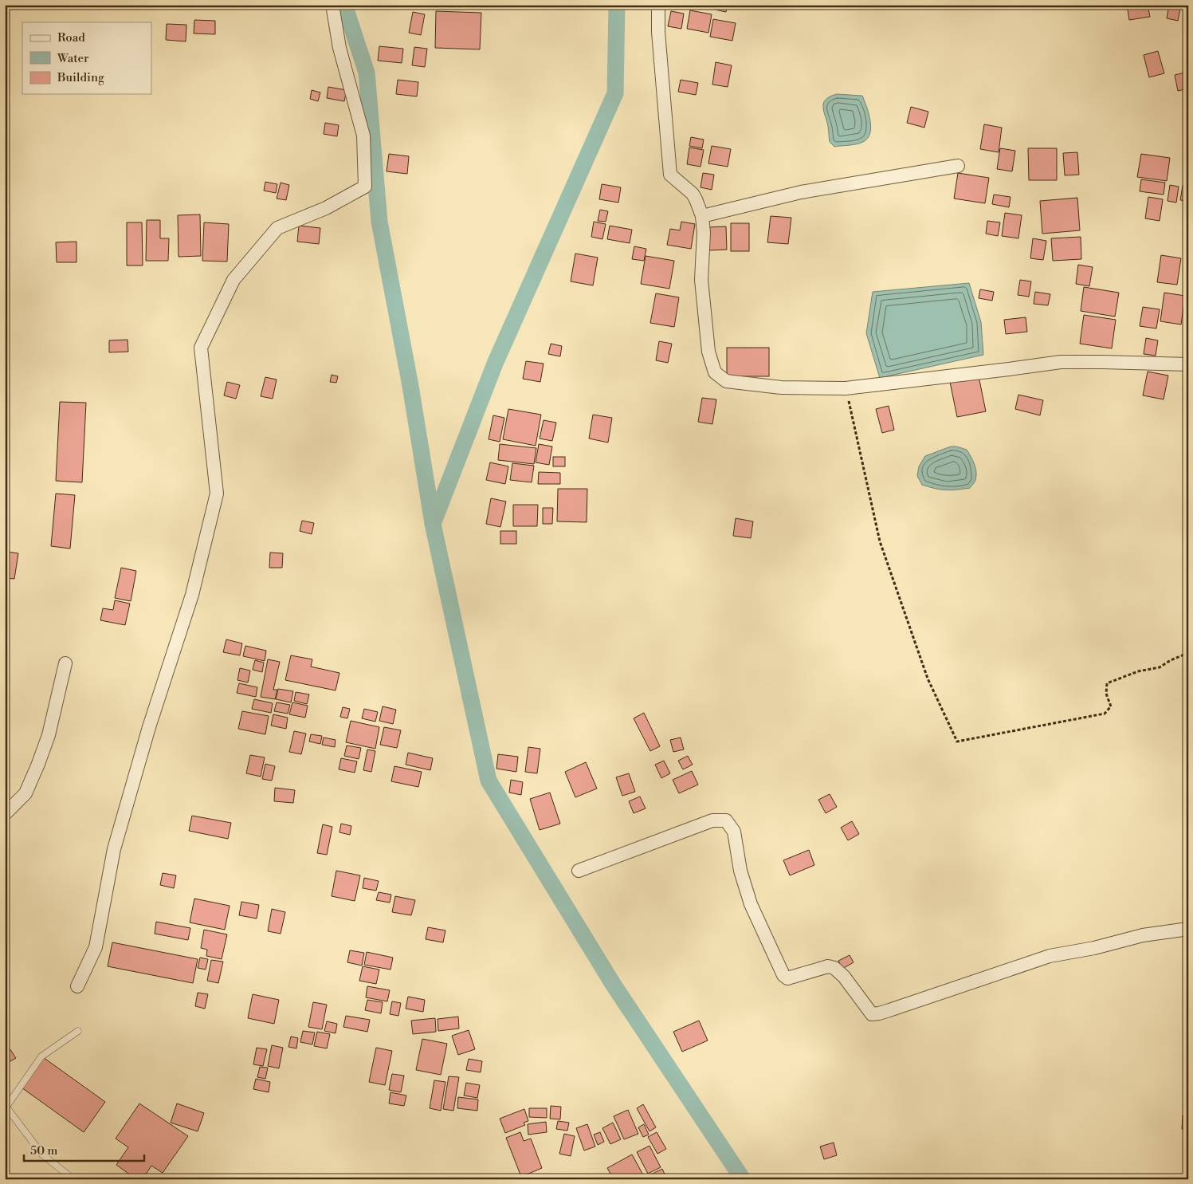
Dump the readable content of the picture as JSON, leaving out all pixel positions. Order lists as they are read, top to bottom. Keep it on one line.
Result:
{"legend":["Road","Water","Building"],"scale_bar":"50 m"}
